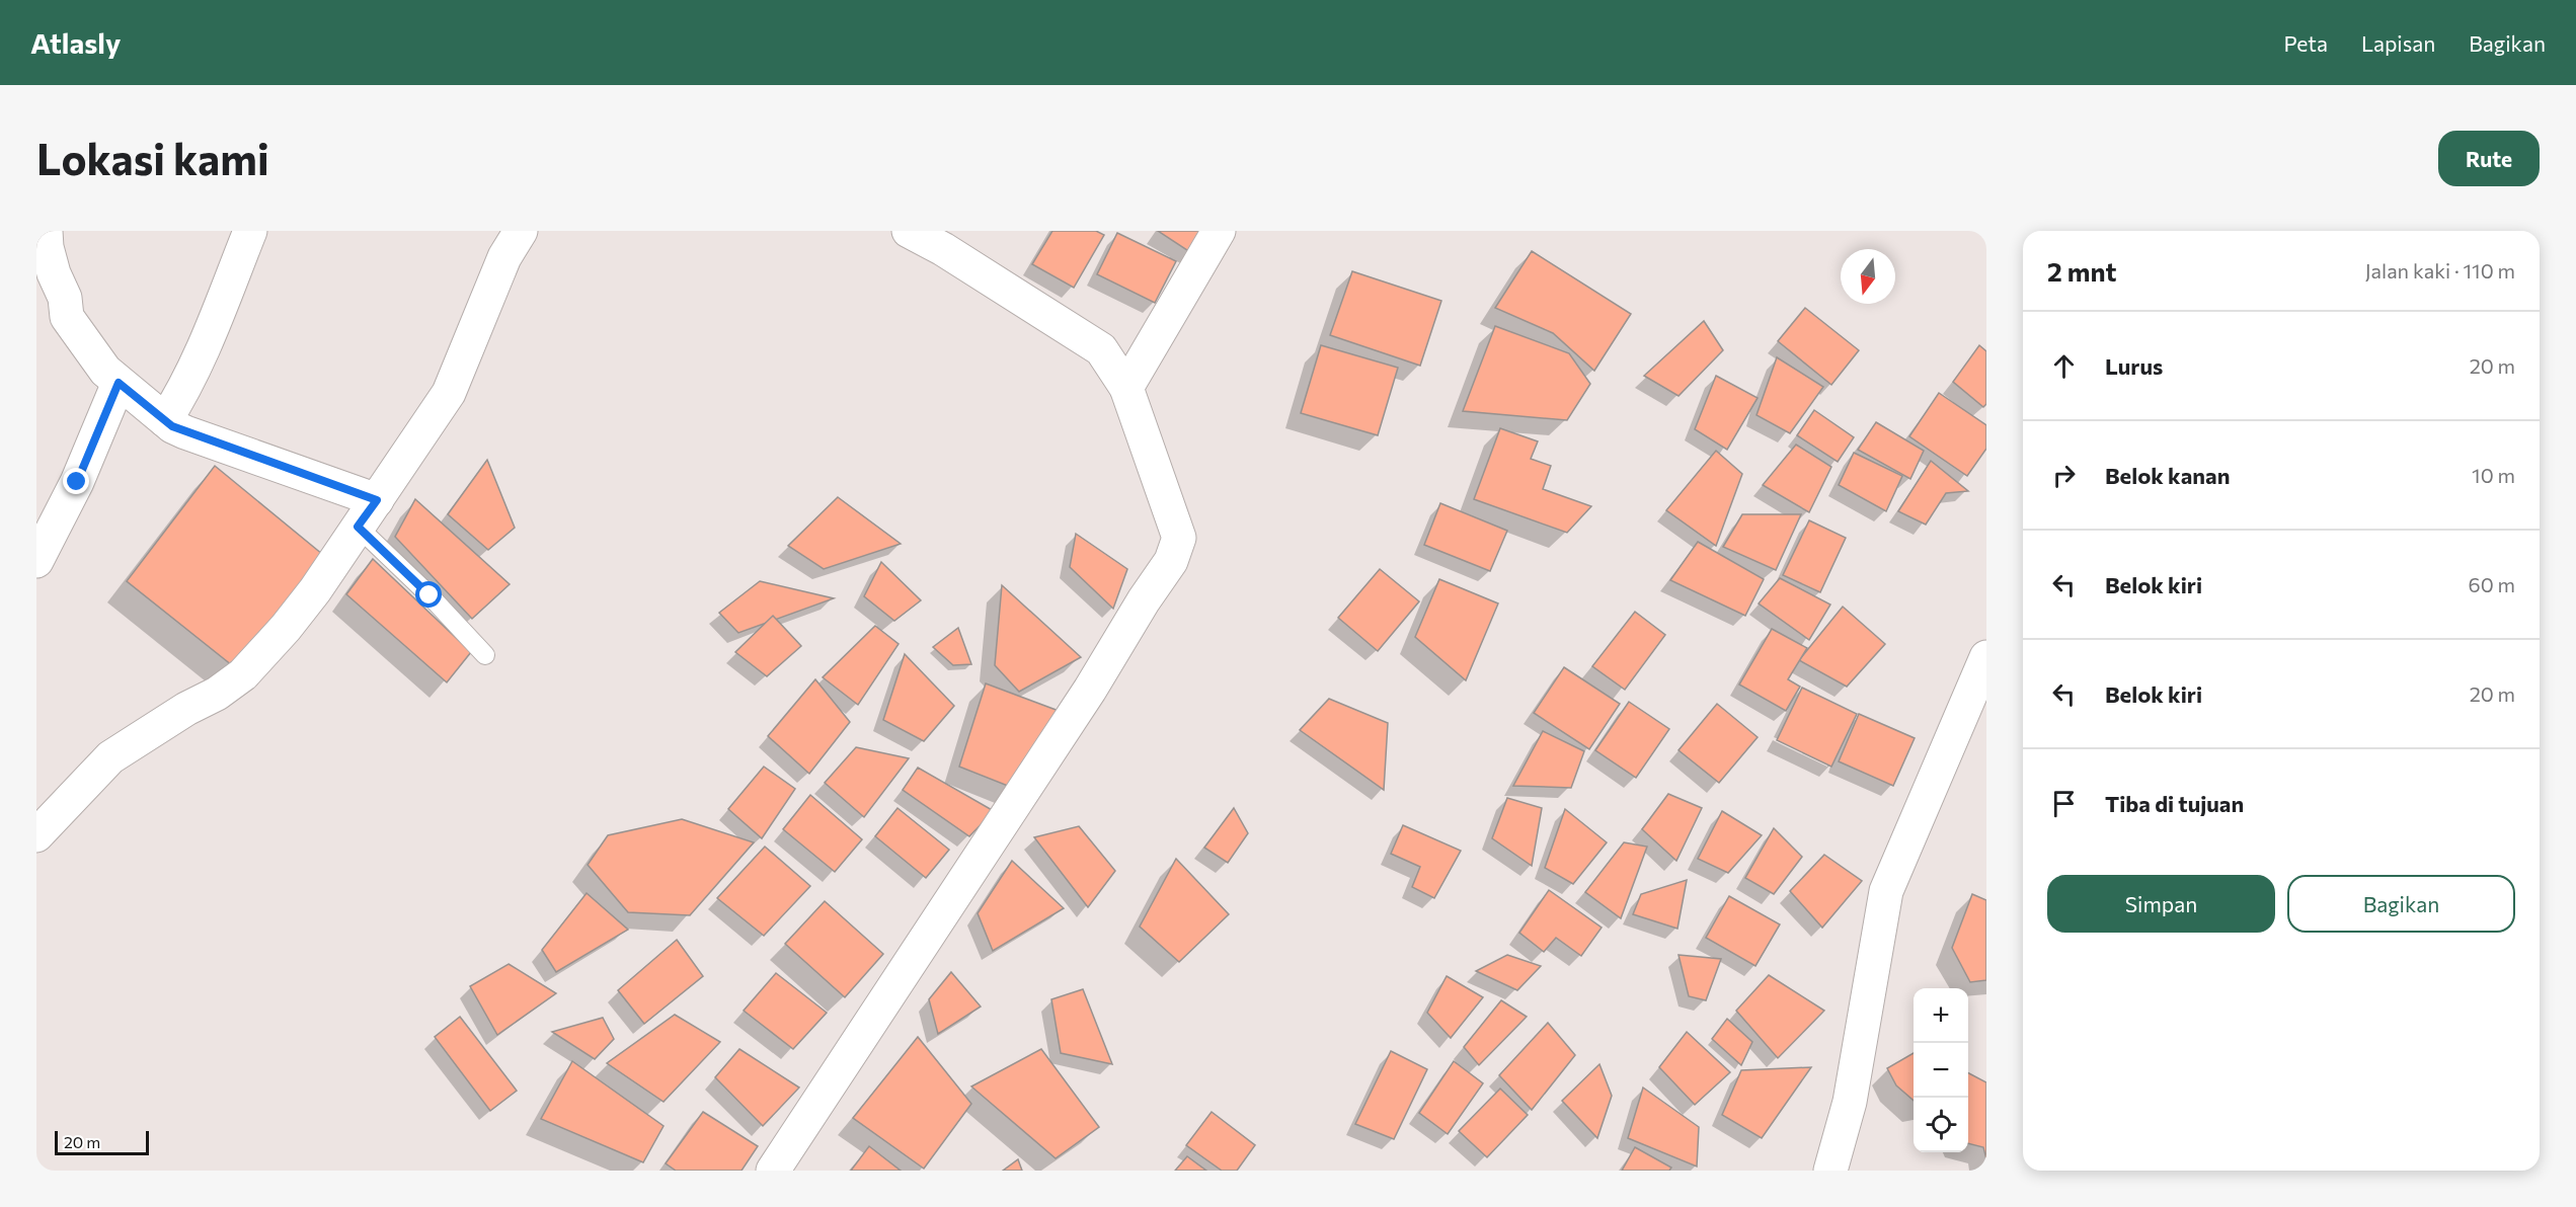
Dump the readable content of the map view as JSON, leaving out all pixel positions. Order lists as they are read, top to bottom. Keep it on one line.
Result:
{"scale_bar":"20 m","north":"bottom","page":{"header":"Atlasly","nav":["Peta","Lapisan","Bagikan"],"buttons":["Rute",["Simpan","Bagikan"]],"title":"Lokasi kami","heading":["2 mnt","Jalan kaki · 110 m"],"list":[["Lurus","20 m"],["Belok kanan","10 m"],["Belok kiri","60 m"],["Belok kiri","20 m"],"Tiba di tujuan"],"map_buttons":["+","−"],"scale":"20 m"}}
